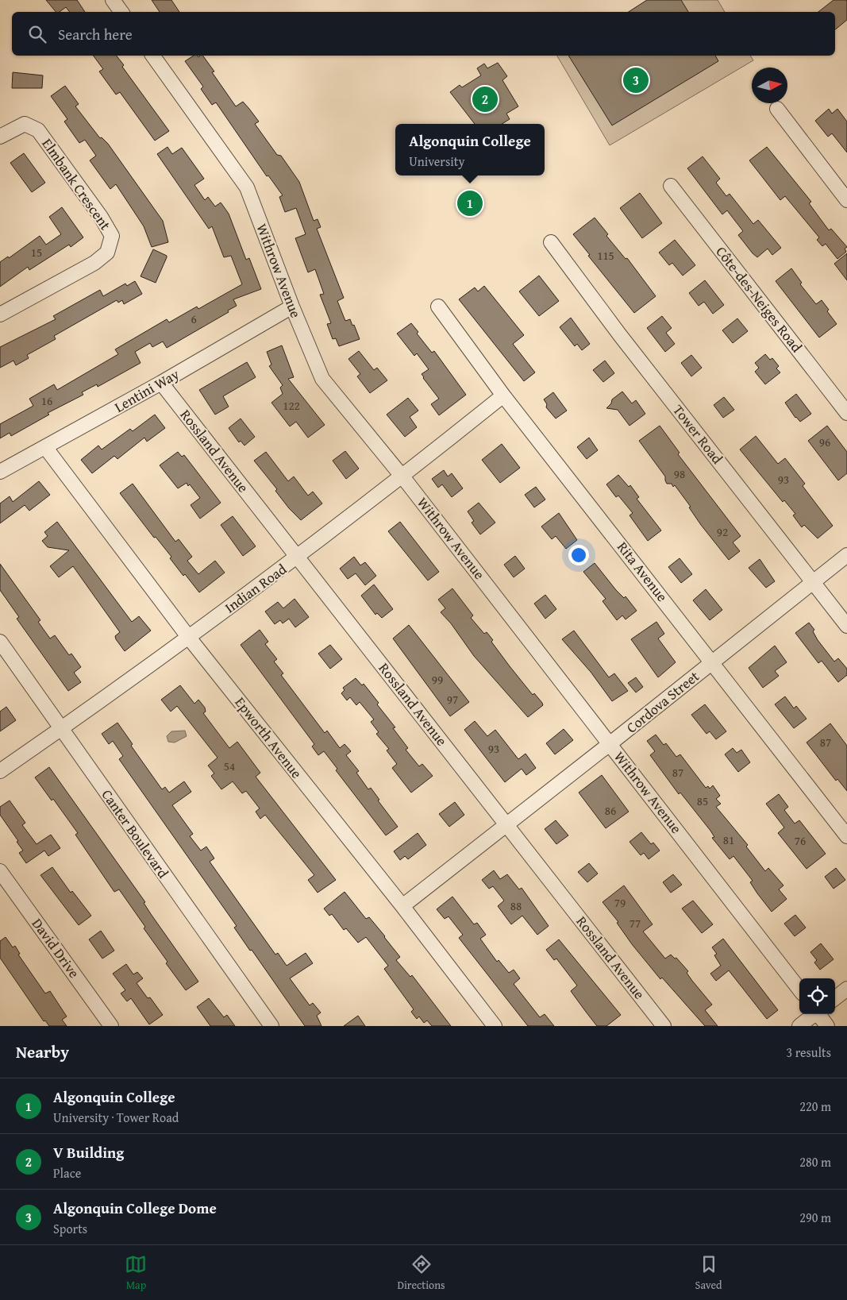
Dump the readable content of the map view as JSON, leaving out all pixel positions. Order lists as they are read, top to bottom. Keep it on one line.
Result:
{"streets":{"street":["Elmbank Crescent","Withrow Avenue","Côte-des-Neiges Road","Lentini Way","Tower Road","Rossland Avenue","Rita Avenue","Indian Road","Cordova Street","Epworth Avenue","Canter Boulevard","David Drive"]},"crossings":[["Withrow Avenue","Lentini Way"],["Withrow Avenue","Indian Road"],["Withrow Avenue","Cordova Street"],["Lentini Way","Rossland Avenue"],["Lentini Way","Epworth Avenue"],["Tower Road","Cordova Street"],["Rossland Avenue","Indian Road"],["Rossland Avenue","Cordova Street"],["Rita Avenue","Indian Road"],["Rita Avenue","Cordova Street"],["Indian Road","Epworth Avenue"],["Indian Road","Canter Boulevard"],["Cordova Street","Epworth Avenue"]],"house_numbers":["15","115","6","16","122","96","98","93","92","99","97","87","93","54","87","85","86","81","76","79","88","77"],"north":"right","page":{"search":"Search here","pins":["3","2","1"],"popup":["Algonquin College","University"],"heading":["Nearby","3 results"],"list":[{"mark":"1","name":"Algonquin College","note":"University · Tower Road","value":"220 m"},{"mark":"2","name":"V Building","note":"Place","value":"280 m"},{"mark":"3","name":"Algonquin College Dome","note":"Sports","value":"290 m"}],"nav":["Map","Directions","Saved"]}}
